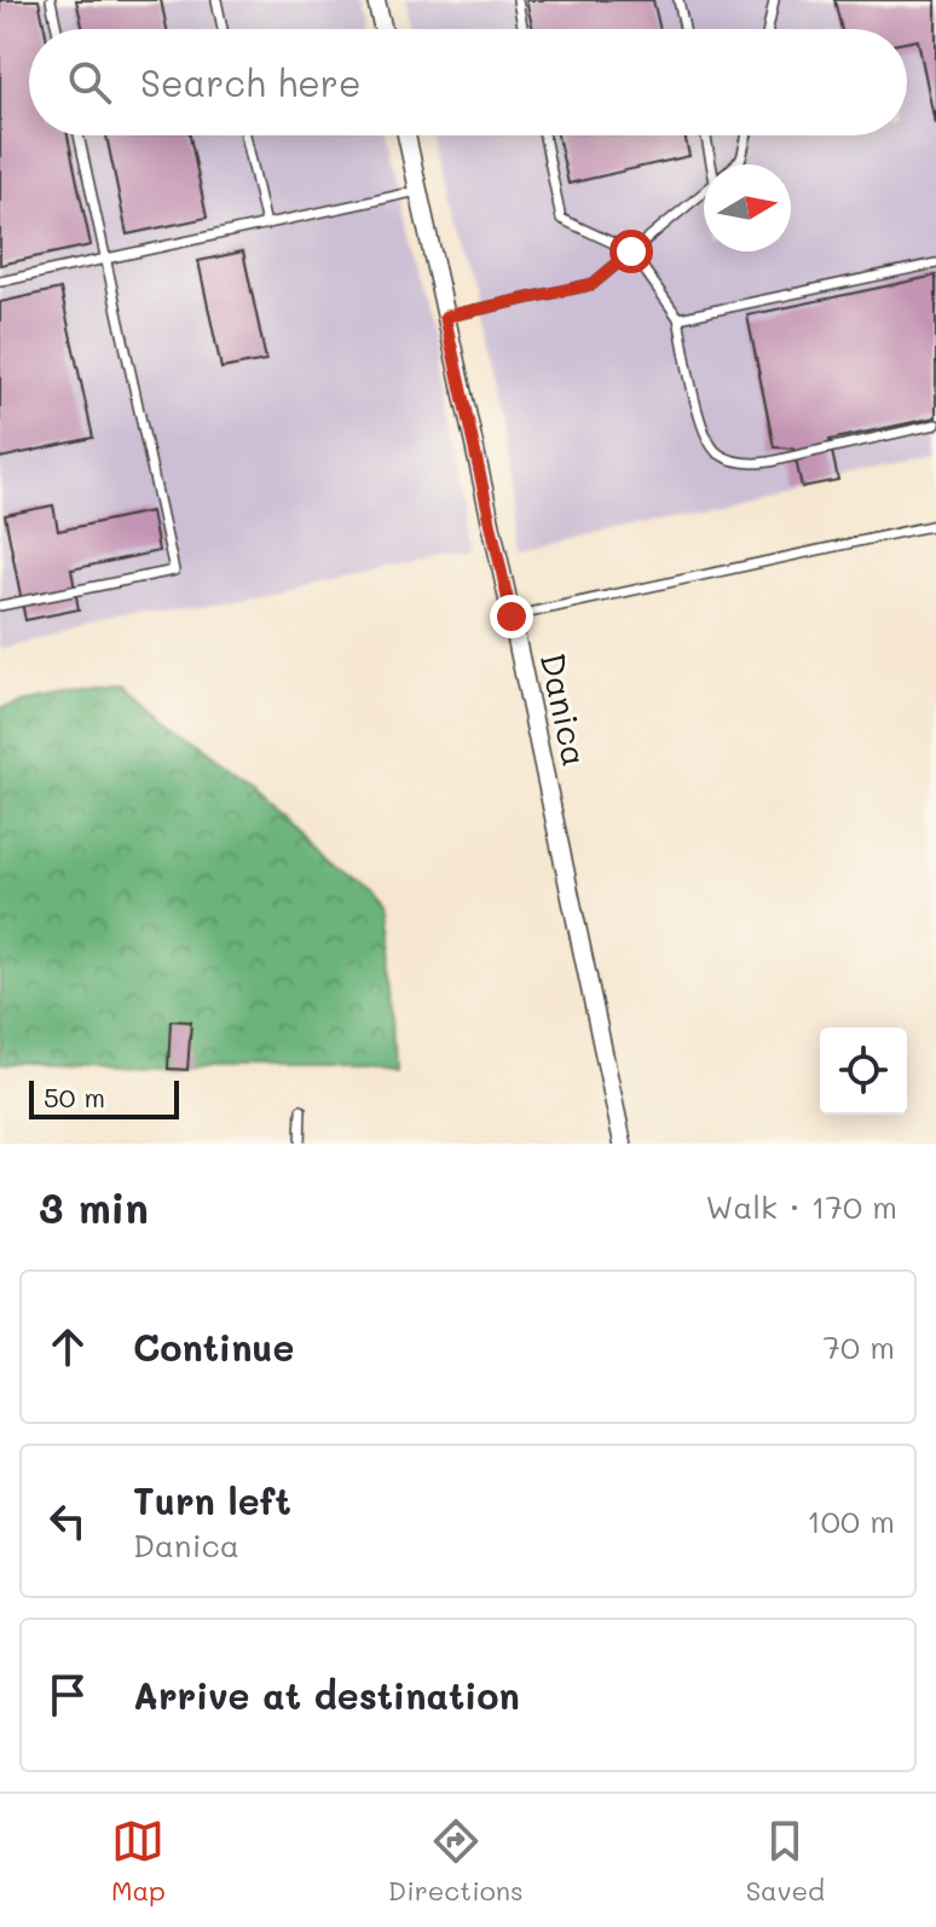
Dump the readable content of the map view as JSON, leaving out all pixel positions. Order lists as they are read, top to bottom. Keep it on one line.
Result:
{"streets":{"street":["Danica"]},"scale_bar":"50 m","north":"right","page":{"search":"Search here","scale":"50 m","heading":["3 min","Walk · 170 m"],"list":[["Continue","70 m"],["Turn left","Danica","100 m"],"Arrive at destination"],"nav":["Map","Directions","Saved"]}}
